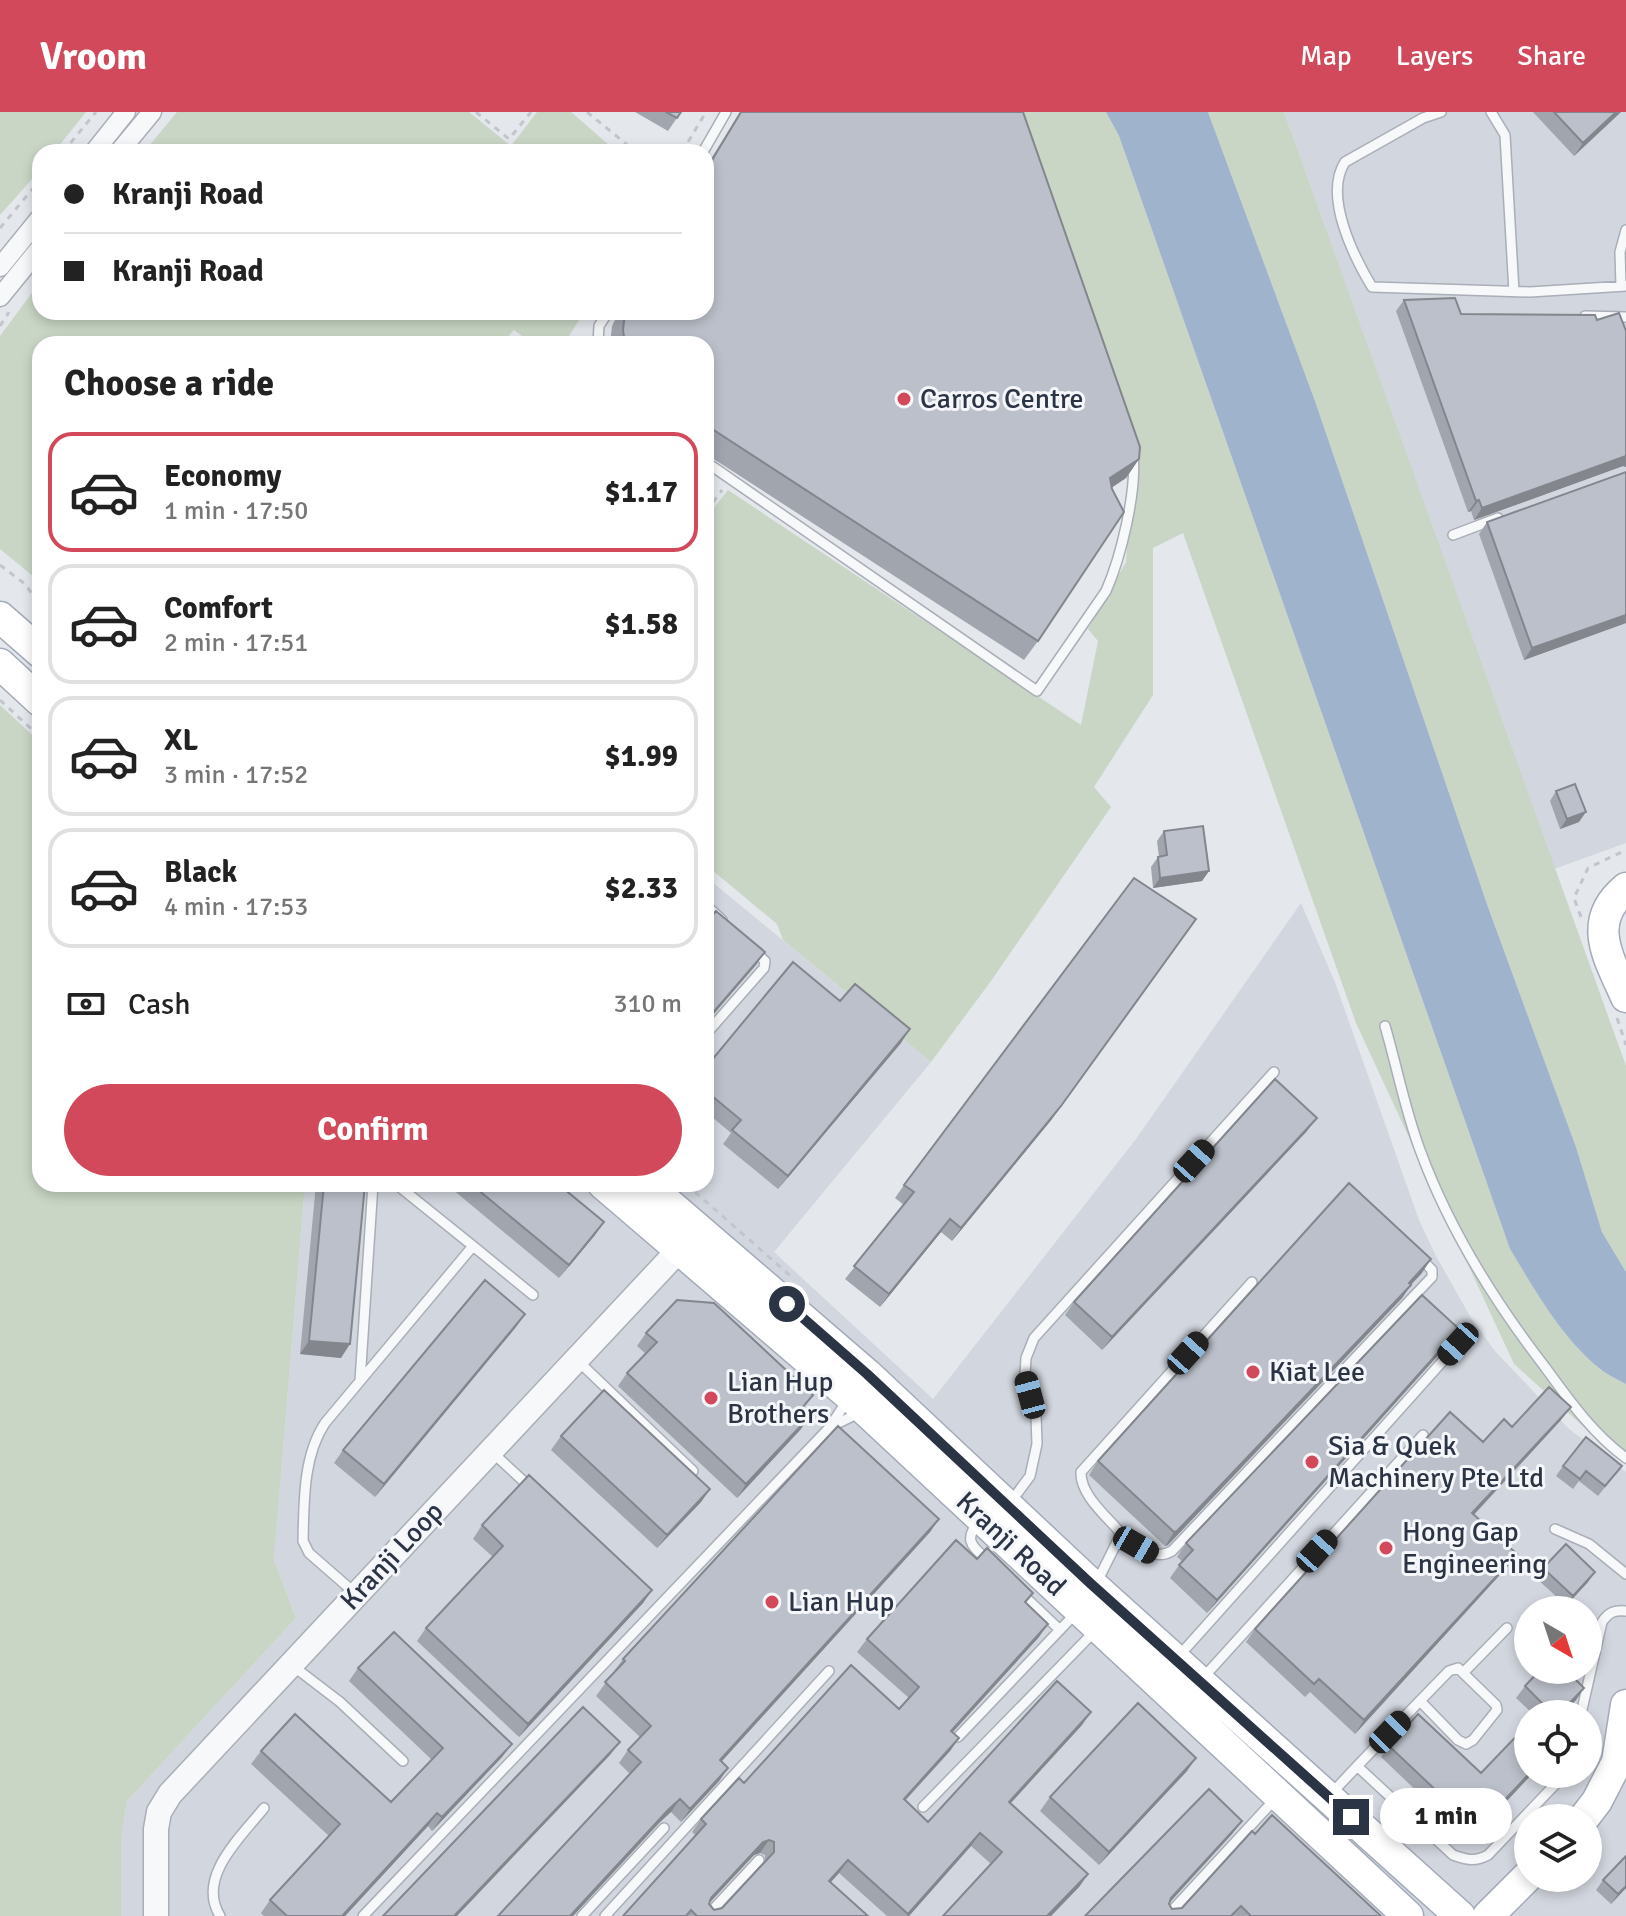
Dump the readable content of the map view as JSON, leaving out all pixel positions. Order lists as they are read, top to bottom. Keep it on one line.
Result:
{"streets":{"main road":["Kranji Road"],"street":["Kranji Loop"]},"crossings":[["Kranji Road","Kranji Loop"]],"places":["Carros Centre","Kiat Lee","Lian Hup Brothers","Sia & Quek Machinery Pte Ltd","Hong Gap Engineering","Lian Hup"],"north":"bottom right","page":{"header":"Vroom","nav":["Map","Layers","Share"],"banner":["Kranji Road","Kranji Road"],"heading":"Choose a ride","list":[{"name":"Economy","note":"1 min · 17:50","value":"$1.17"},{"name":"Comfort","note":"2 min · 17:51","value":"$1.58"},{"name":"XL","note":"3 min · 17:52","value":"$1.99"},{"name":"Black","note":"4 min · 17:53","value":"$2.33"}],"pay":["Cash","310 m"],"buttons":"Confirm","bubble":"1 min"}}
